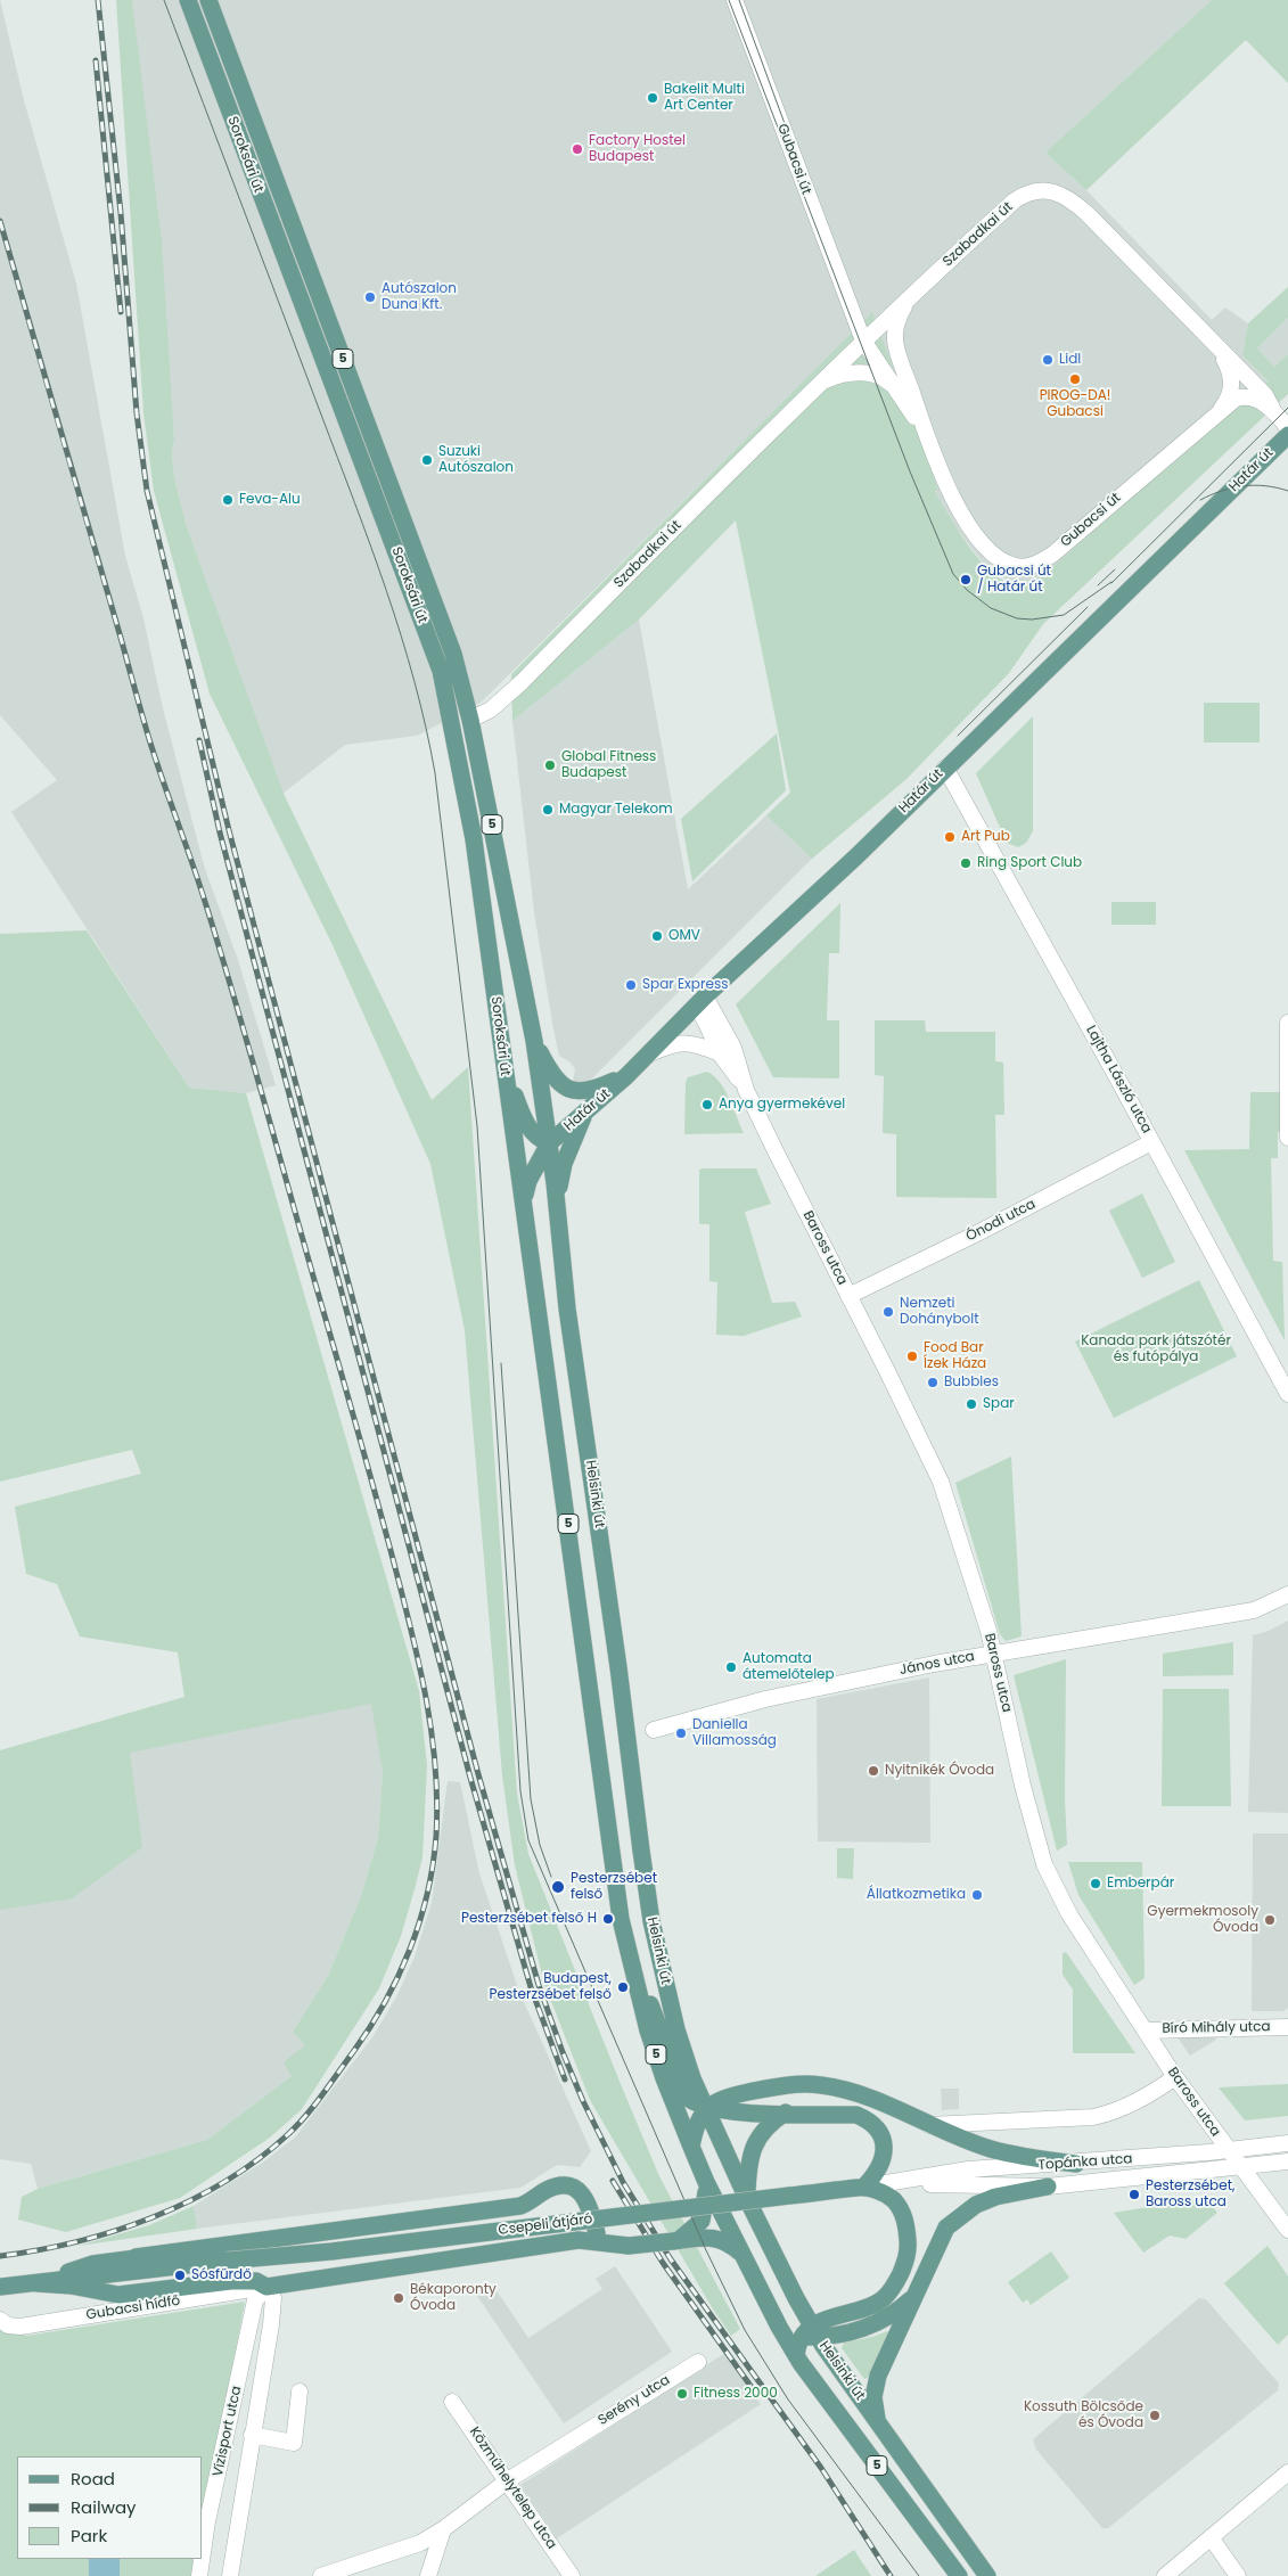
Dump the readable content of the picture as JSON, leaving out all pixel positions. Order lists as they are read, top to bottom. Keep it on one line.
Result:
{"streets":{"main road":["Soroksári út","5","Határ út","Helsinki út","Csepeli átjáró"],"street":["Gubacsi út","Szabadkai út","Lajtha László utca","Ónodi utca","Baross utca","János utca","Bíró Mihály utca","Topánka utca","Gubacsi hídfő","Serény utca","Vízisport utca","Közműhelytelep utca"]},"crossings":[["Soroksári út","Szabadkai út"],["Soroksári út","Határ út"],["Soroksári út","Helsinki út"],["Gubacsi út","Szabadkai út"],["Határ út","Lajtha László utca"],["Határ út","Baross utca"],["Határ út","Helsinki út"],["Lajtha László utca","Ónodi utca"],["Ónodi utca","Baross utca"],["Baross utca","János utca"],["Baross utca","Bíró Mihály utca"],["Baross utca","Topánka utca"],["Topánka utca","Csepeli átjáró"],["Gubacsi hídfő","Vízisport utca"],["Serény utca","Közműhelytelep utca"]],"parks":["Kanada park játszótér és futópálya"],"places":["Bakelit Multi Art Center","Factory Hostel Budapest","Autószalon Duna Kft.","Lidl","PIROG-DA! Gubacsi","Suzuki Autószalon","Feva-Alu","Gubacsi út / Határ út","Global Fitness Budapest","Magyar Telekom","Art Pub","Ring Sport Club","OMV","Spar Express","Anya gyermekével","Nemzeti Dohánybolt","Food Bar Ízek Háza","Bubbles","Spar","Automata átemelőtelep","Daniella Villamosság","Nyitnikék Óvoda","Emberpár","Pesterzsébet felső","Állatkozmetika","Pesterzsébet felső H","Gyermekmosoly Óvoda","Budapest, Pesterzsébet felső","Pesterzsébet, Baross utca","Sósfürdő","Békaporonty Óvoda","Fitness 2000","Kossuth Bölcsőde és Óvoda"],"legend":["Road","Railway","Park"]}
